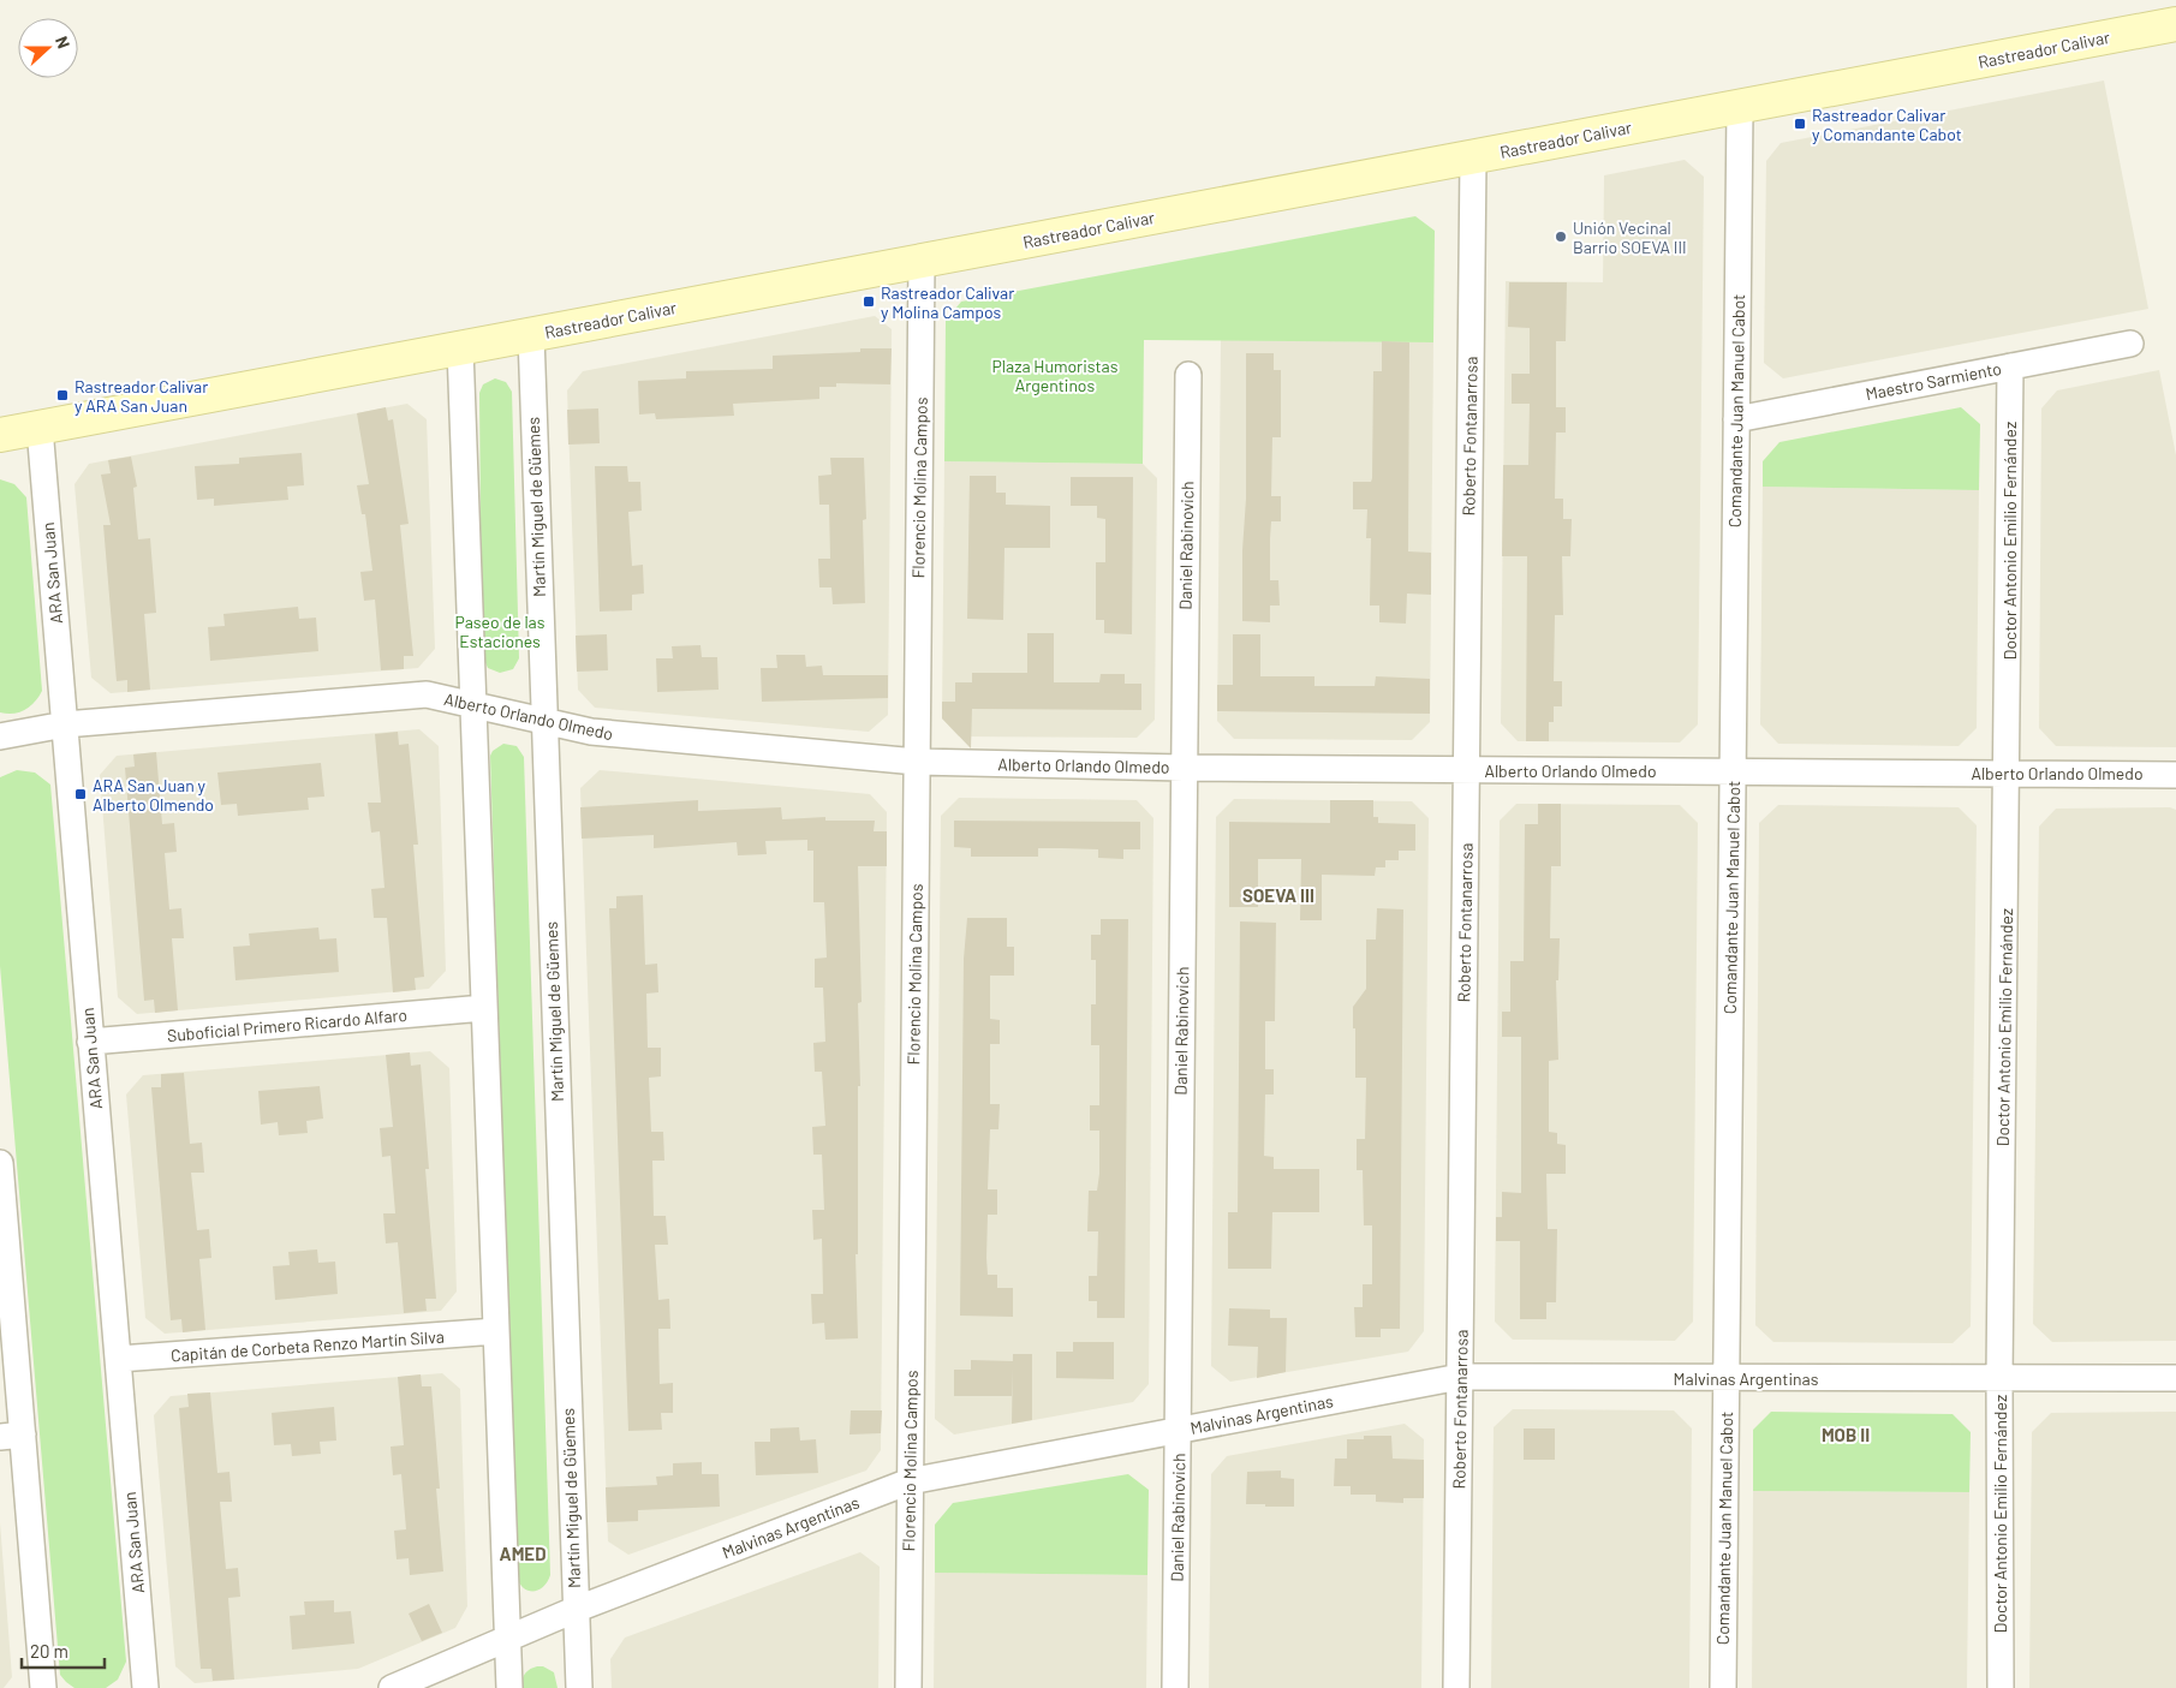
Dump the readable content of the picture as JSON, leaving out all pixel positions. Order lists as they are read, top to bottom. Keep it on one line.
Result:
{"streets":{"main road":["Rastreador Calivar"],"street":["Maestro Sarmiento","Comandante Juan Manuel Cabot","Roberto Fontanarrosa","Florencio Molina Campos","Martín Miguel de Güemes","Doctor Antonio Emilio Fernández","Daniel Rabinovich","ARA San Juan","Alberto Orlando Olmedo","Suboficial Primero Ricardo Alfaro","Capitán de Corbeta Renzo Martín Silva","Malvinas Argentinas"]},"crossings":[["Rastreador Calivar","Comandante Juan Manuel Cabot"],["Rastreador Calivar","Roberto Fontanarrosa"],["Rastreador Calivar","Florencio Molina Campos"],["Rastreador Calivar","Martín Miguel de Güemes"],["Rastreador Calivar","ARA San Juan"],["Maestro Sarmiento","Comandante Juan Manuel Cabot"],["Maestro Sarmiento","Doctor Antonio Emilio Fernández"],["Comandante Juan Manuel Cabot","Alberto Orlando Olmedo"],["Comandante Juan Manuel Cabot","Malvinas Argentinas"],["Roberto Fontanarrosa","Alberto Orlando Olmedo"],["Roberto Fontanarrosa","Malvinas Argentinas"],["Florencio Molina Campos","Alberto Orlando Olmedo"],["Florencio Molina Campos","Malvinas Argentinas"],["Martín Miguel de Güemes","Alberto Orlando Olmedo"],["Martín Miguel de Güemes","Malvinas Argentinas"],["Doctor Antonio Emilio Fernández","Alberto Orlando Olmedo"],["Doctor Antonio Emilio Fernández","Malvinas Argentinas"],["Daniel Rabinovich","Alberto Orlando Olmedo"],["Daniel Rabinovich","Malvinas Argentinas"],["ARA San Juan","Alberto Orlando Olmedo"],["ARA San Juan","Suboficial Primero Ricardo Alfaro"],["ARA San Juan","Capitán de Corbeta Renzo Martín Silva"]],"districts":["SOEVA III","MOB II","AMED"],"parks":["Plaza Humoristas Argentinos","Paseo de las Estaciones"],"places":{"transit":["Rastreador Calivar y Comandante Cabot","Rastreador Calivar y Molina Campos","Rastreador Calivar y ARA San Juan","ARA San Juan y Alberto Olmendo"],"other":["Unión Vecinal Barrio SOEVA III"]},"scale_bar":"20 m","north":"right"}
